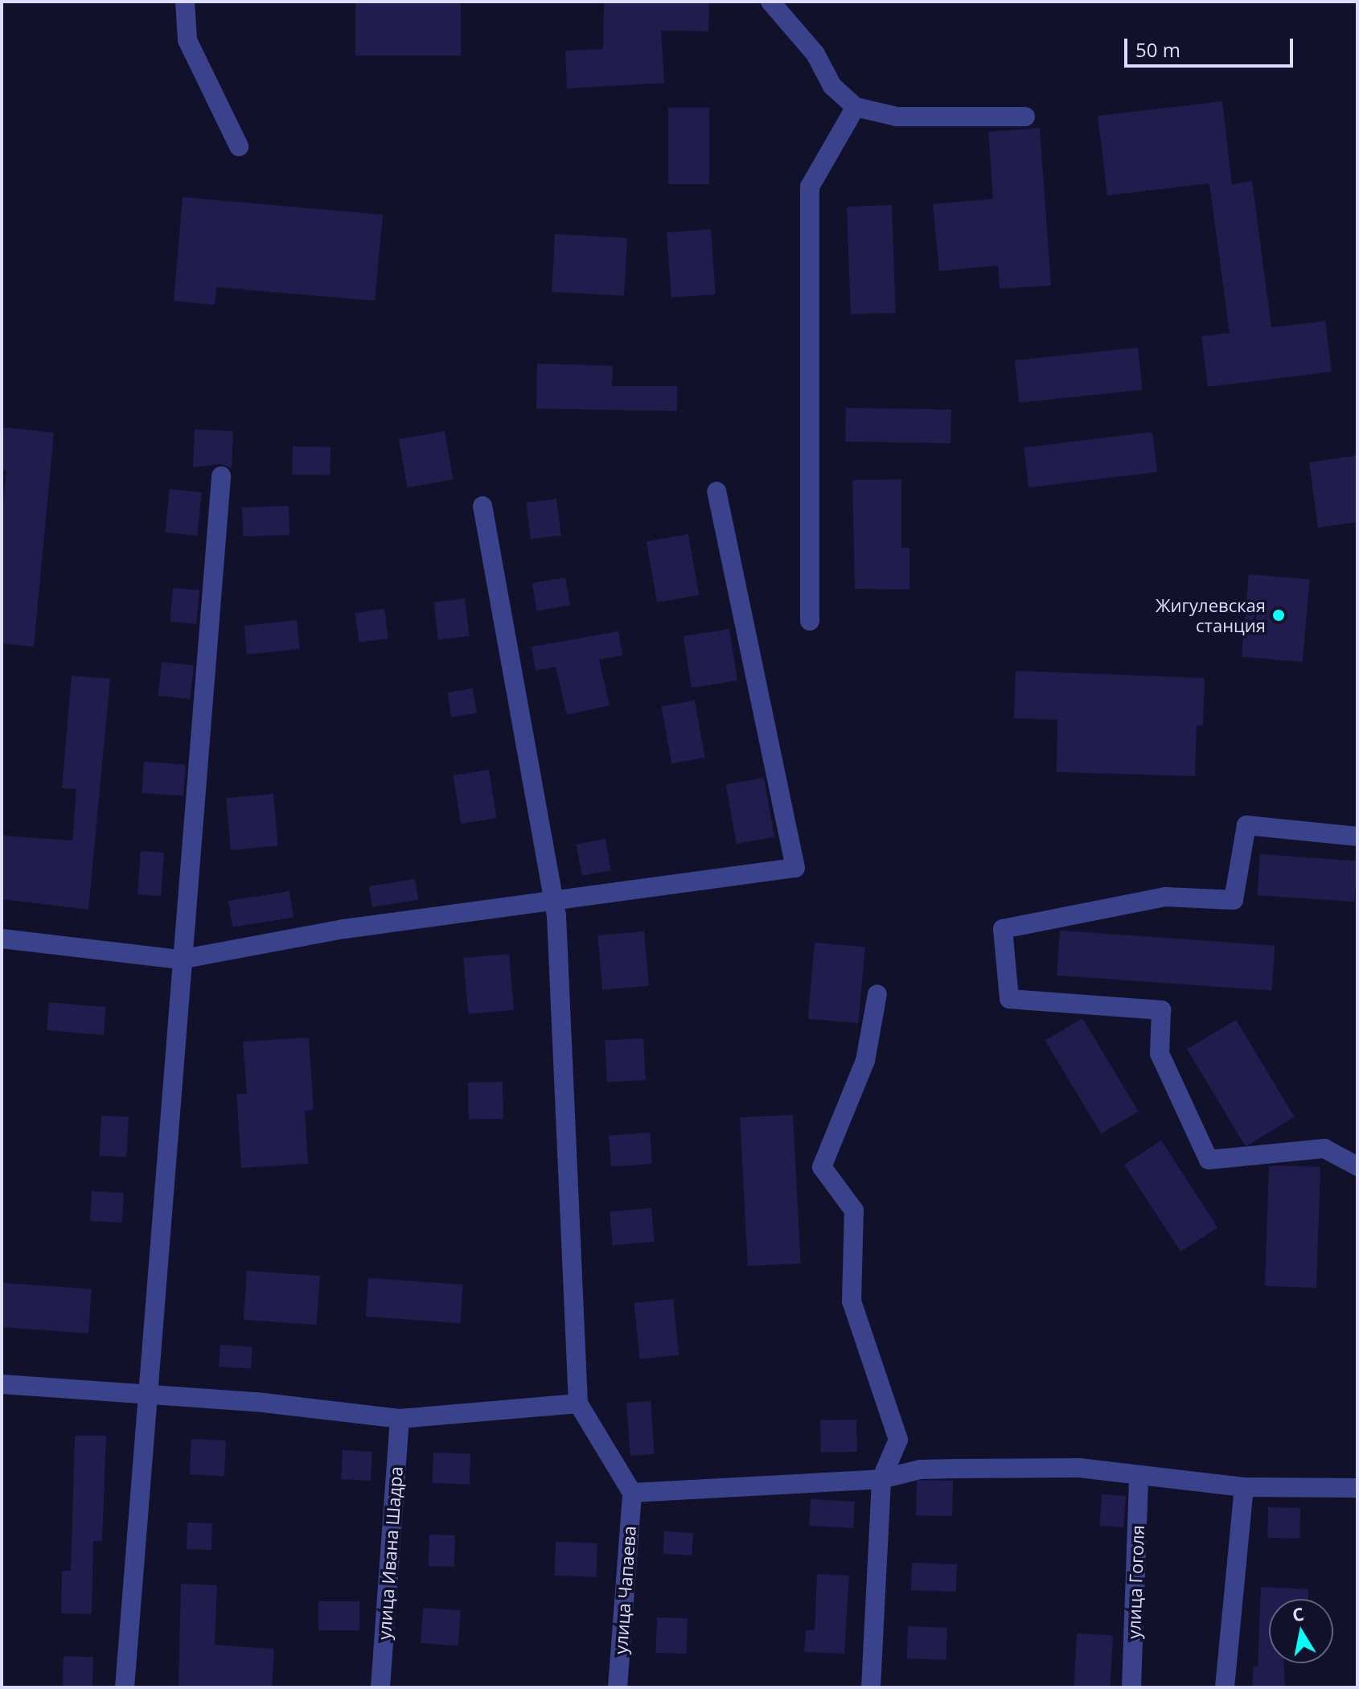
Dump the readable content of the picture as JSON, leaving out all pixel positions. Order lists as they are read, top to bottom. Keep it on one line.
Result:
{"streets":{"street":["улица Ивана Шадра","улица Гоголя","улица Чапаева"]},"places":["Жигулевская станция"],"scale_bar":"50 m","north":"top"}
